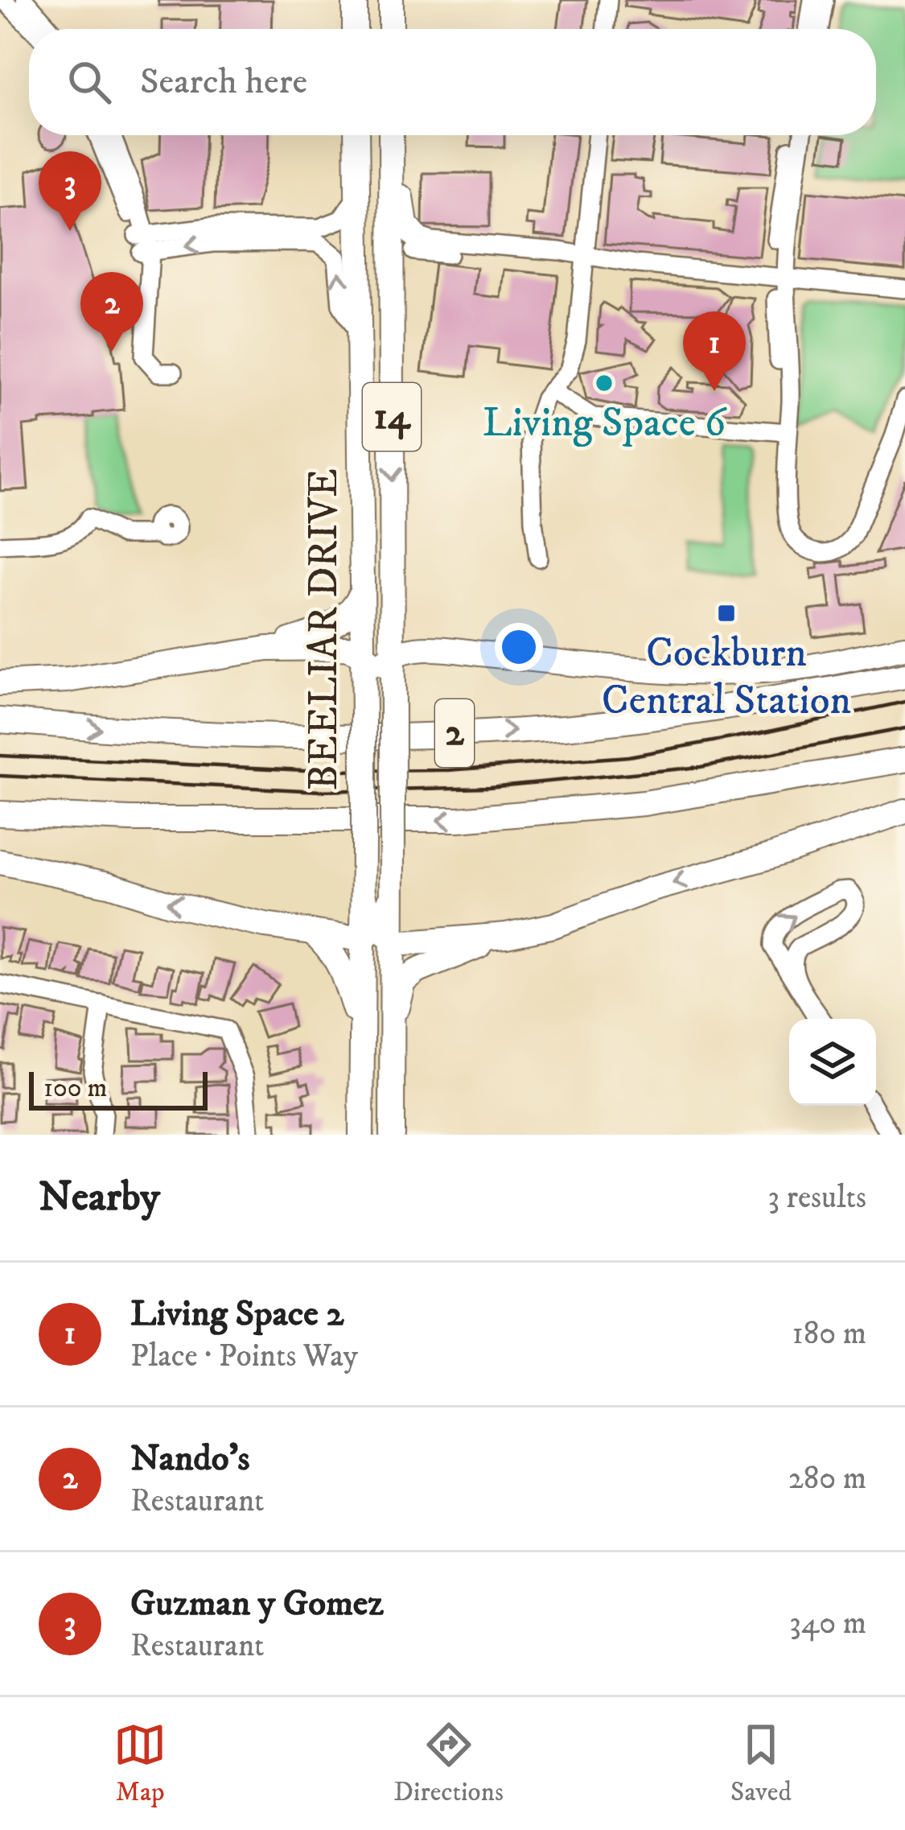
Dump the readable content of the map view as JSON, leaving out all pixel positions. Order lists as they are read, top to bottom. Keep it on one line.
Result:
{"streets":{"highway":["14","BEELIAR DRIVE","2"]},"places":{"other":["Living Space 6"],"transit":["Cockburn Central Station"]},"scale_bar":"100 m","page":{"search":"Search here","pins":["3","2","1"],"scale":"100 m","heading":["Nearby","3 results"],"list":[{"mark":"1","name":"Living Space 2","note":"Place · Points Way","value":"180 m"},{"mark":"2","name":"Nando's","note":"Restaurant","value":"280 m"},{"mark":"3","name":"Guzman y Gomez","note":"Restaurant","value":"340 m"}],"nav":["Map","Directions","Saved"]}}
